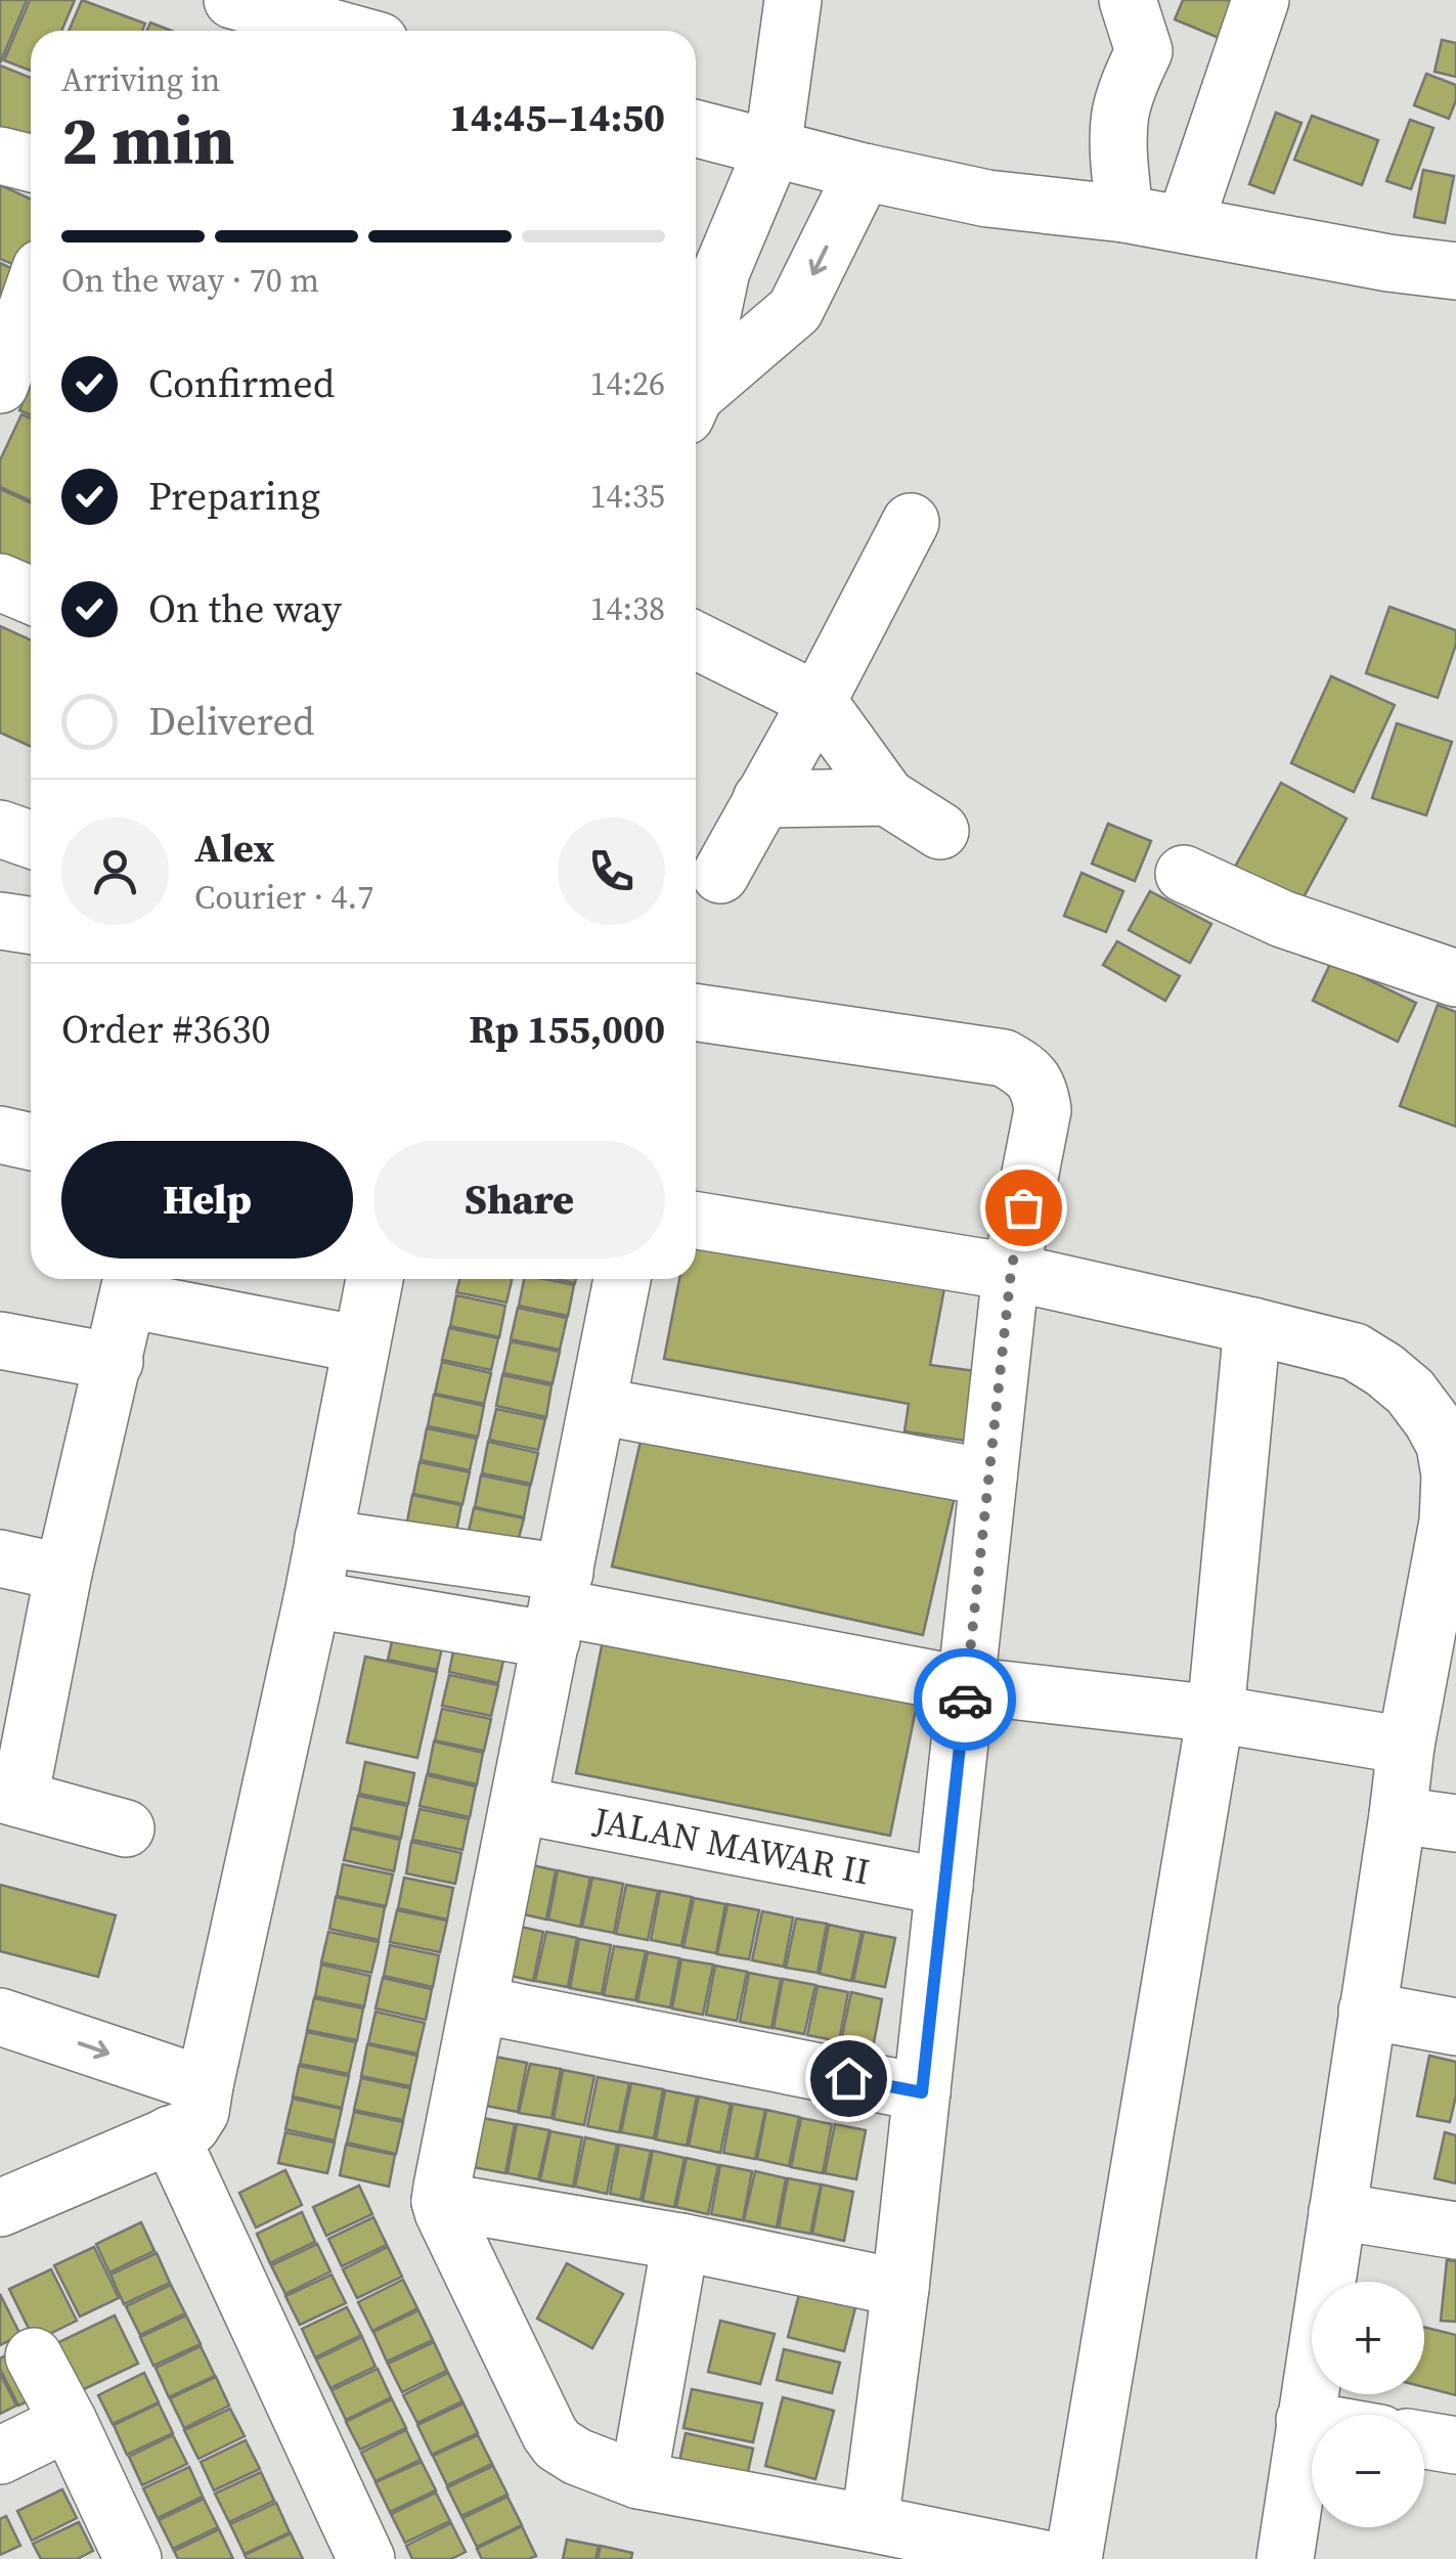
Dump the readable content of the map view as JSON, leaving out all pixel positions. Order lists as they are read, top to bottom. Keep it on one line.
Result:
{"streets":{"street":["JALAN MAWAR II"]},"page":{"heading":["2 min","Arriving in","14:45–14:50"],"panel":["Alex","Courier · 4.7","Order #3630","Rp 155,000"],"bar":"On the way · 70 m","list":[["Confirmed","14:26"],["Preparing","14:35"],["On the way","14:38"],"Delivered"],"buttons":["Help","Share"],"map_buttons":["+","−"]}}
